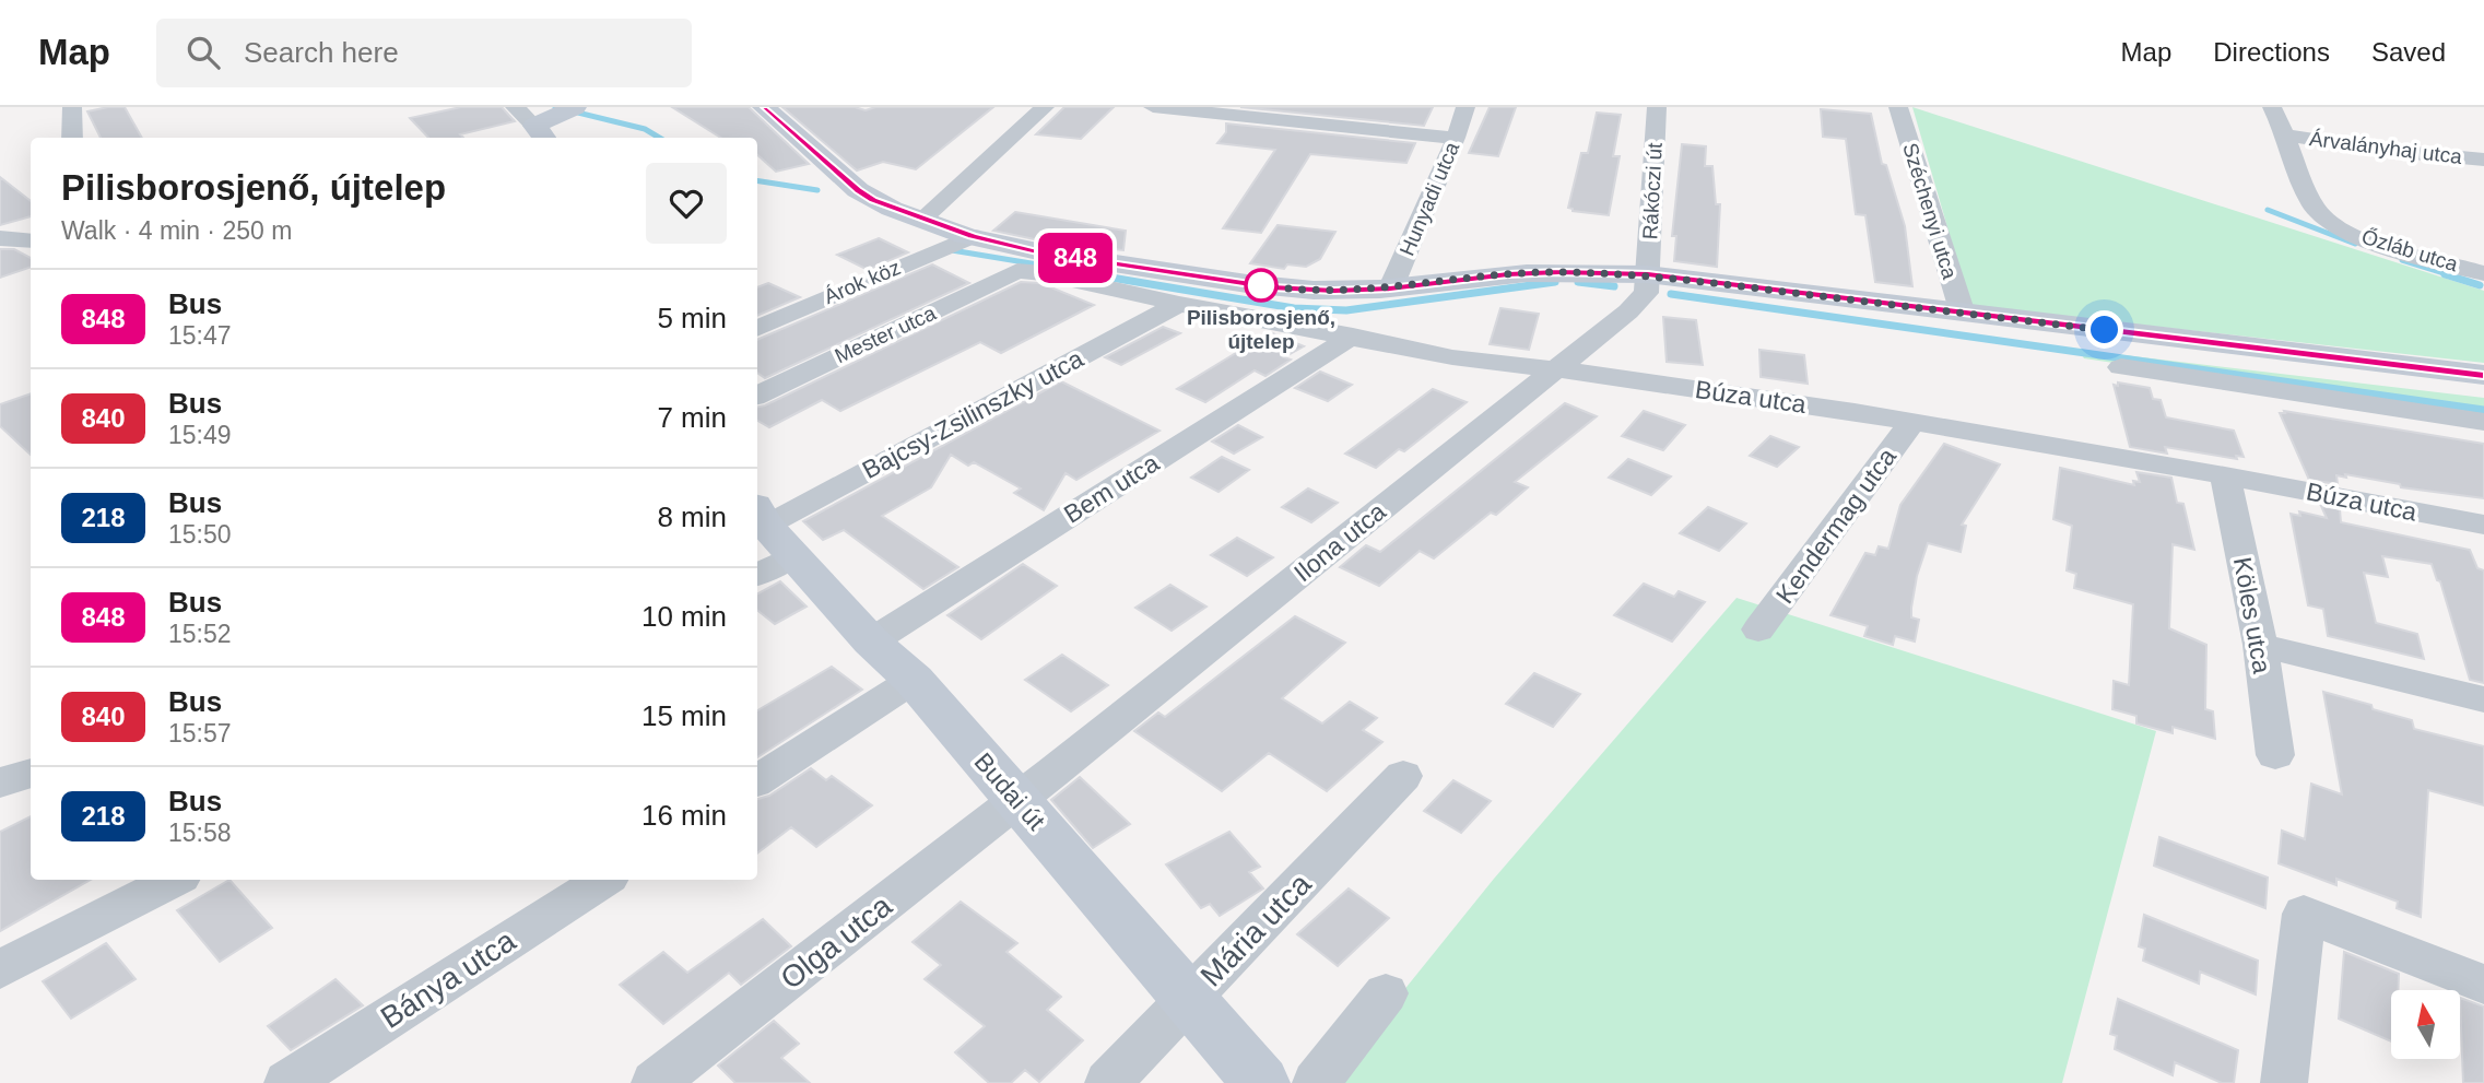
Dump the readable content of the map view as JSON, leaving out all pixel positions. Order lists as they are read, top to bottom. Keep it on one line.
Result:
{"streets":{"street":["Árvalányhaj utca","Rákóczi út","Hunyadi utca","Széchenyi utca","Őzláb utca","Árok köz","Mester utca","Búza utca","Bajcsy-Zsilinszky utca","Bem utca","Kendermag utca","Ilona utca","Köles utca","Budai út","Mária utca","Olga utca","Bánya utca"]},"crossings":[["Árvalányhaj utca","Őzláb utca"],["Rákóczi út","Ilona utca"],["Mester utca","Búza utca"],["Búza utca","Bajcsy-Zsilinszky utca"],["Búza utca","Bem utca"],["Búza utca","Kendermag utca"],["Búza utca","Ilona utca"],["Búza utca","Köles utca"],["Bajcsy-Zsilinszky utca","Budai út"],["Bem utca","Budai út"],["Ilona utca","Budai út"],["Ilona utca","Olga utca"],["Budai út","Mária utca"],["Budai út","Olga utca"]],"places":["Pilisborosjenő, újtelep"],"lines":["bus line 848"],"north":"top","page":{"header":"Map","search":"Search here","nav":["Map","Directions","Saved"],"on_map":"848","heading":["Pilisborosjenő, újtelep","Walk · 4 min · 250 m"],"list":[{"mark":"848","name":"Bus","note":"15:47","value":"5 min"},{"mark":"840","name":"Bus","note":"15:49","value":"7 min"},{"mark":"218","name":"Bus","note":"15:50","value":"8 min"},{"mark":"848","name":"Bus","note":"15:52","value":"10 min"},{"mark":"840","name":"Bus","note":"15:57","value":"15 min"},{"mark":"218","name":"Bus","note":"15:58","value":"16 min"}]}}
